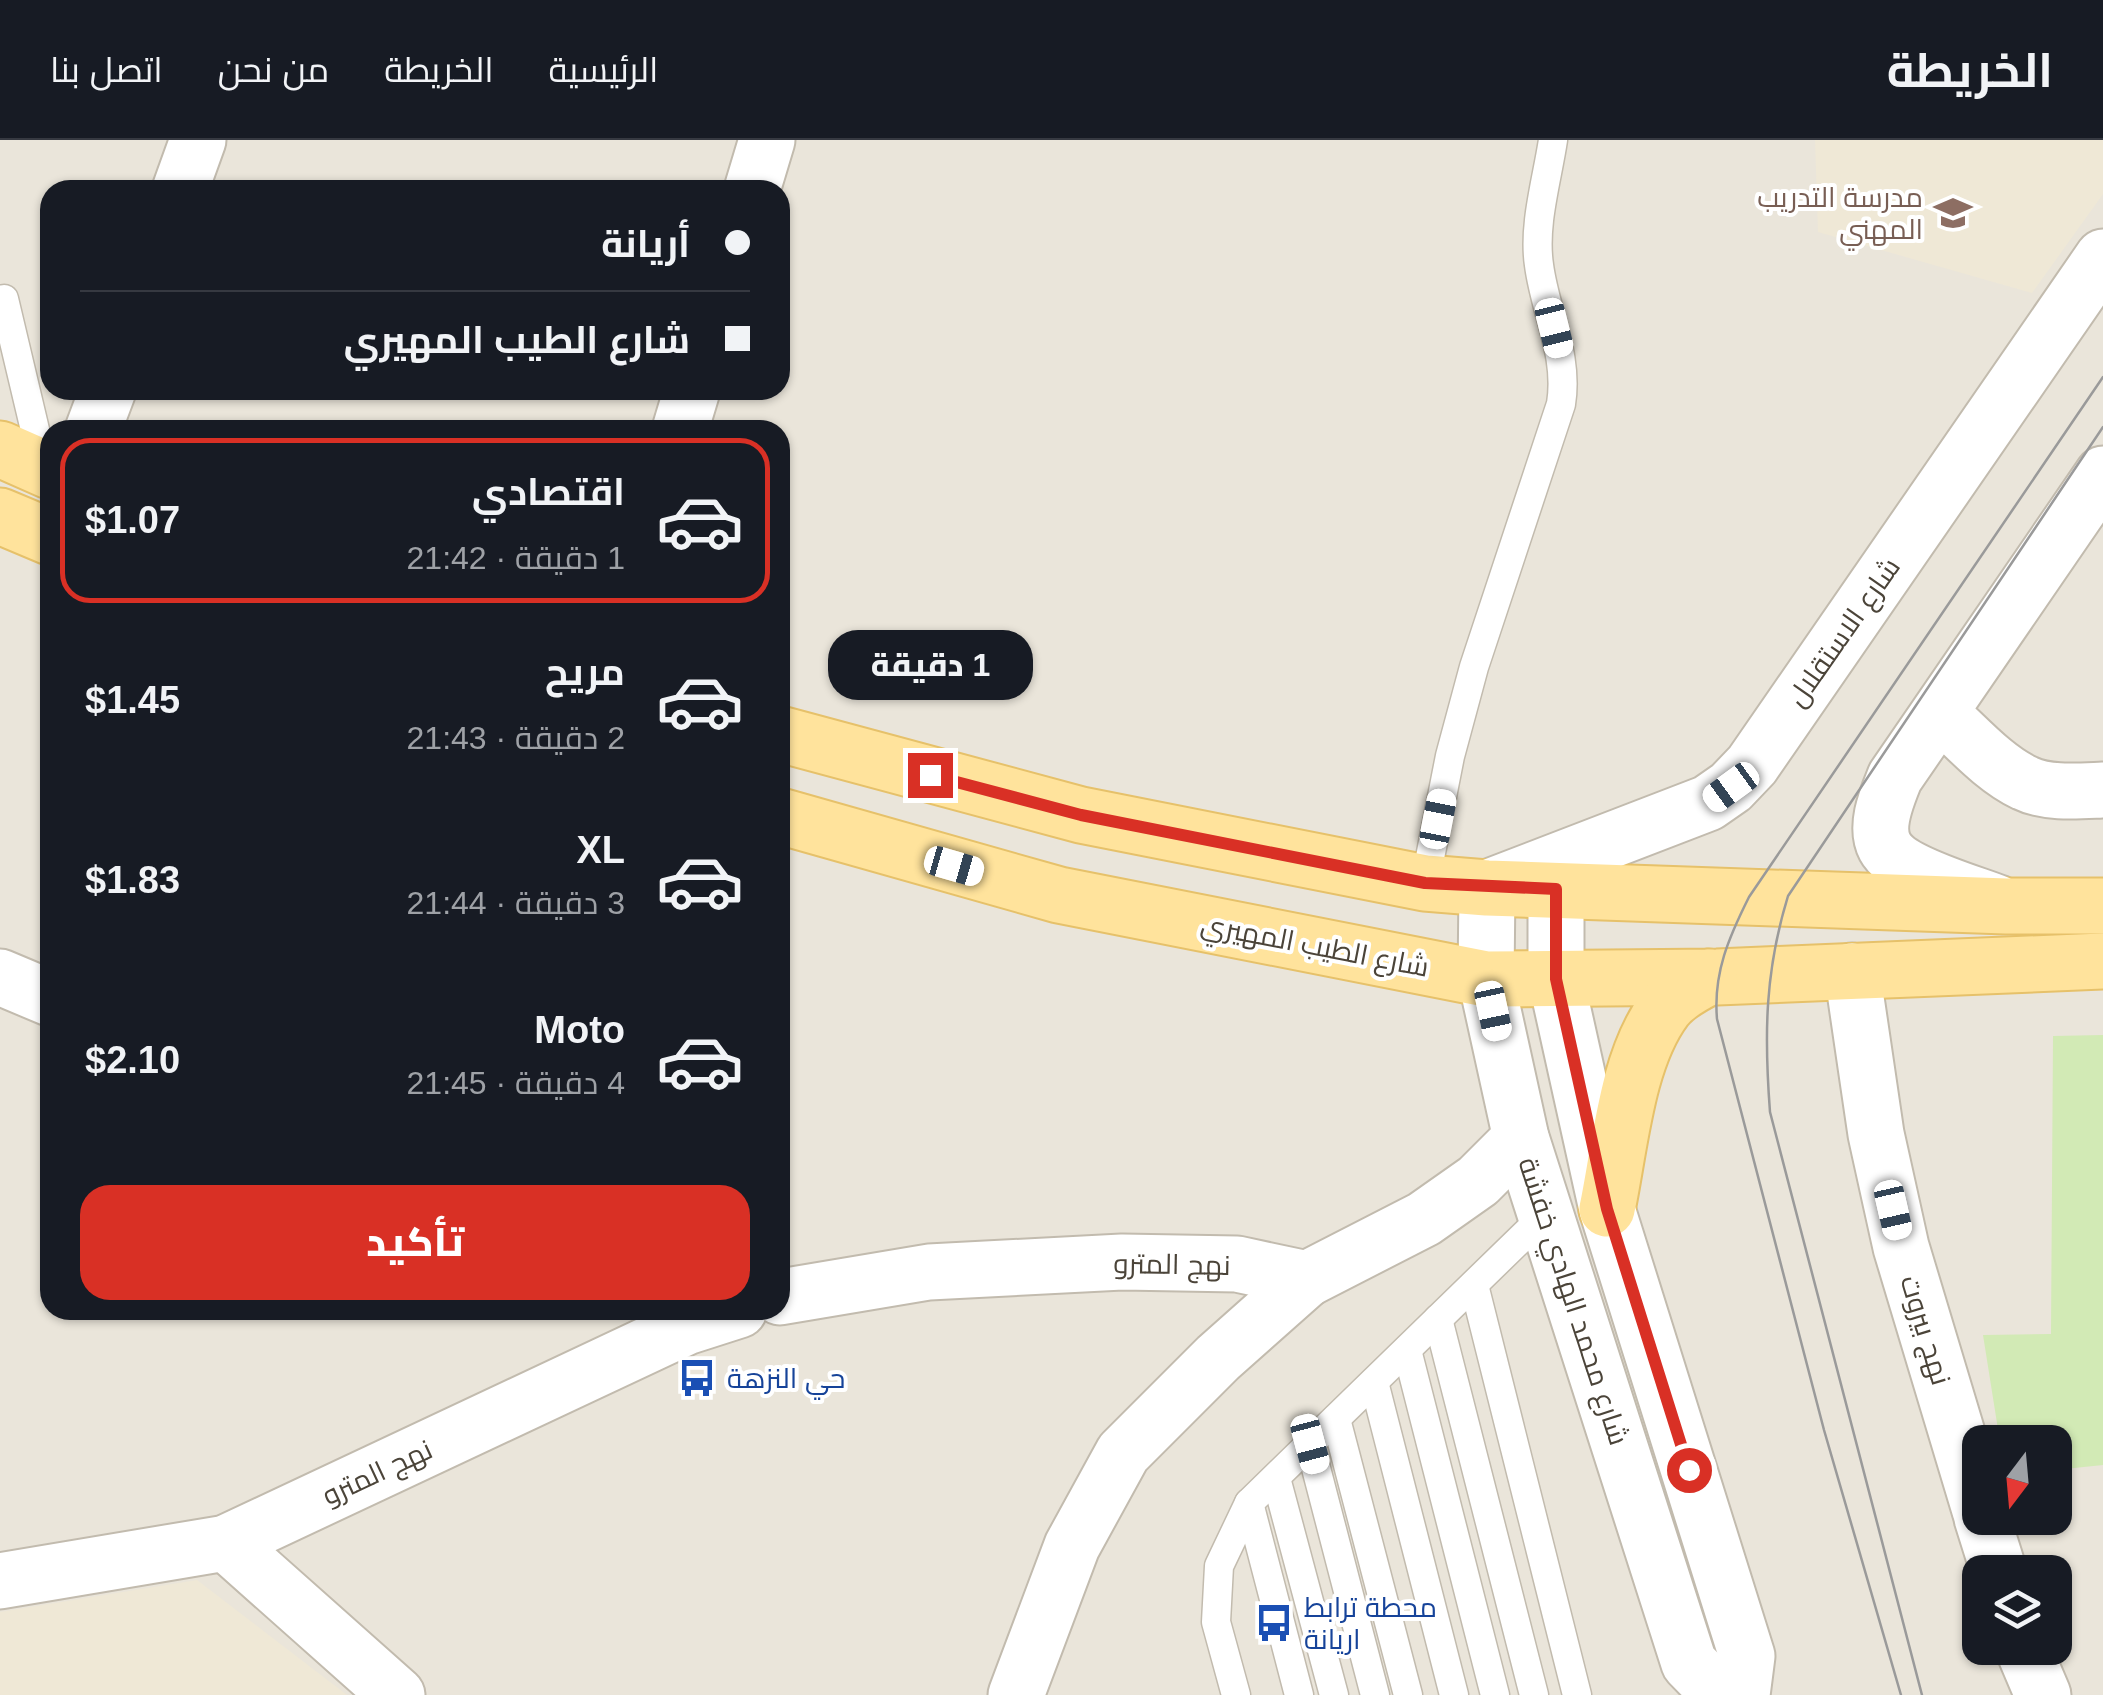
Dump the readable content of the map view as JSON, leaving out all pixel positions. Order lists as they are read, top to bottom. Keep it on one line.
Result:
{"streets":{"main road":["شارع الطيب المهيري"],"street":["شارع الاستقلال","نهج المترو","شارع محمد الهادي خفشة","نهج بيروت"]},"crossings":[["شارع الاستقلال","شارع محمد الهادي خفشة"],["شارع الطيب المهيري","شارع محمد الهادي خفشة"],["شارع الطيب المهيري","نهج بيروت"]],"places":{"school or university":["مدرسة التدريب المهني"],"bus stop":["حي النزهة","محطة ترابط اريانة"]},"north":"bottom","page":{"header":"الخريطة","nav":["الرئيسية","الخريطة","من نحن","اتصل بنا"],"banner":["أريانة","شارع الطيب المهيري"],"list":[{"name":"اقتصادي","note":"1 دقيقة · 21:42","value":"$1.07"},{"name":"مريح","note":"2 دقيقة · 21:43","value":"$1.45"},{"name":"XL","note":"3 دقيقة · 21:44","value":"$1.83"},{"name":"Moto","note":"4 دقيقة · 21:45","value":"$2.10"}],"bubble":"1 دقيقة","buttons":"تأكيد"}}
